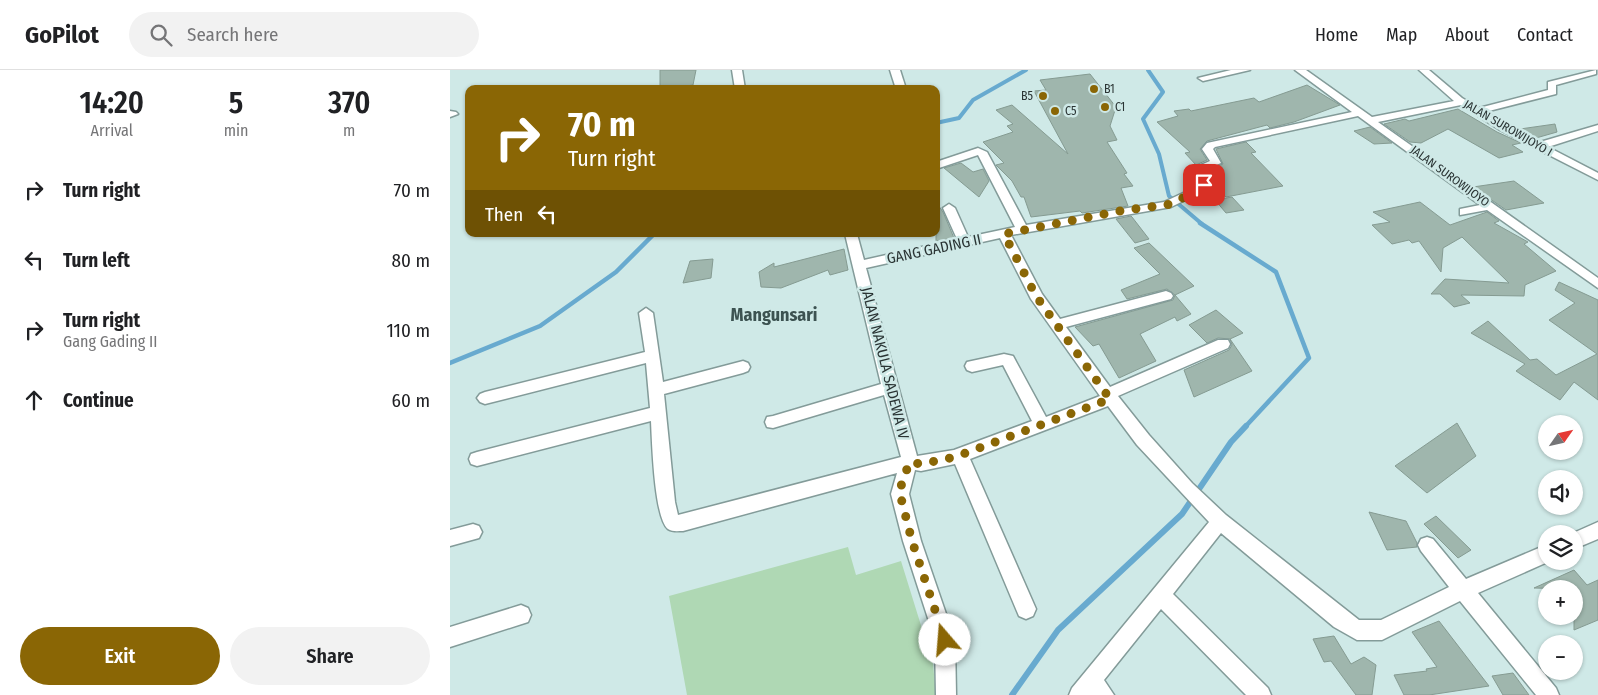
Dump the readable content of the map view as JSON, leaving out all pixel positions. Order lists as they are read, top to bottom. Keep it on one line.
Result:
{"streets":{"street":["JALAN SUROWIJOYO I","JALAN SUROWIJOYO","GANG GADING II","JALAN NAKULA SADEWA IV"]},"crossings":[["JALAN SUROWIJOYO","GANG GADING II"],["GANG GADING II","JALAN NAKULA SADEWA IV"]],"districts":["Mangunsari"],"places":["B1","B5","C1","C5"],"north":"top right","page":{"header":"GoPilot","search":"Search here","nav":["Home","Map","About","Contact"],"eta":["14:20","Arrival","5","min","370","m"],"turn":["70 m","Turn right"],"list":[{"name":"Turn right","value":"70 m"},{"name":"Turn left","value":"80 m"},{"name":"Turn right","note":"Gang Gading II","value":"110 m"},{"name":"Continue","value":"60 m"}],"then":"Then","map_buttons":["+","−"],"buttons":["Exit","Share"]}}
